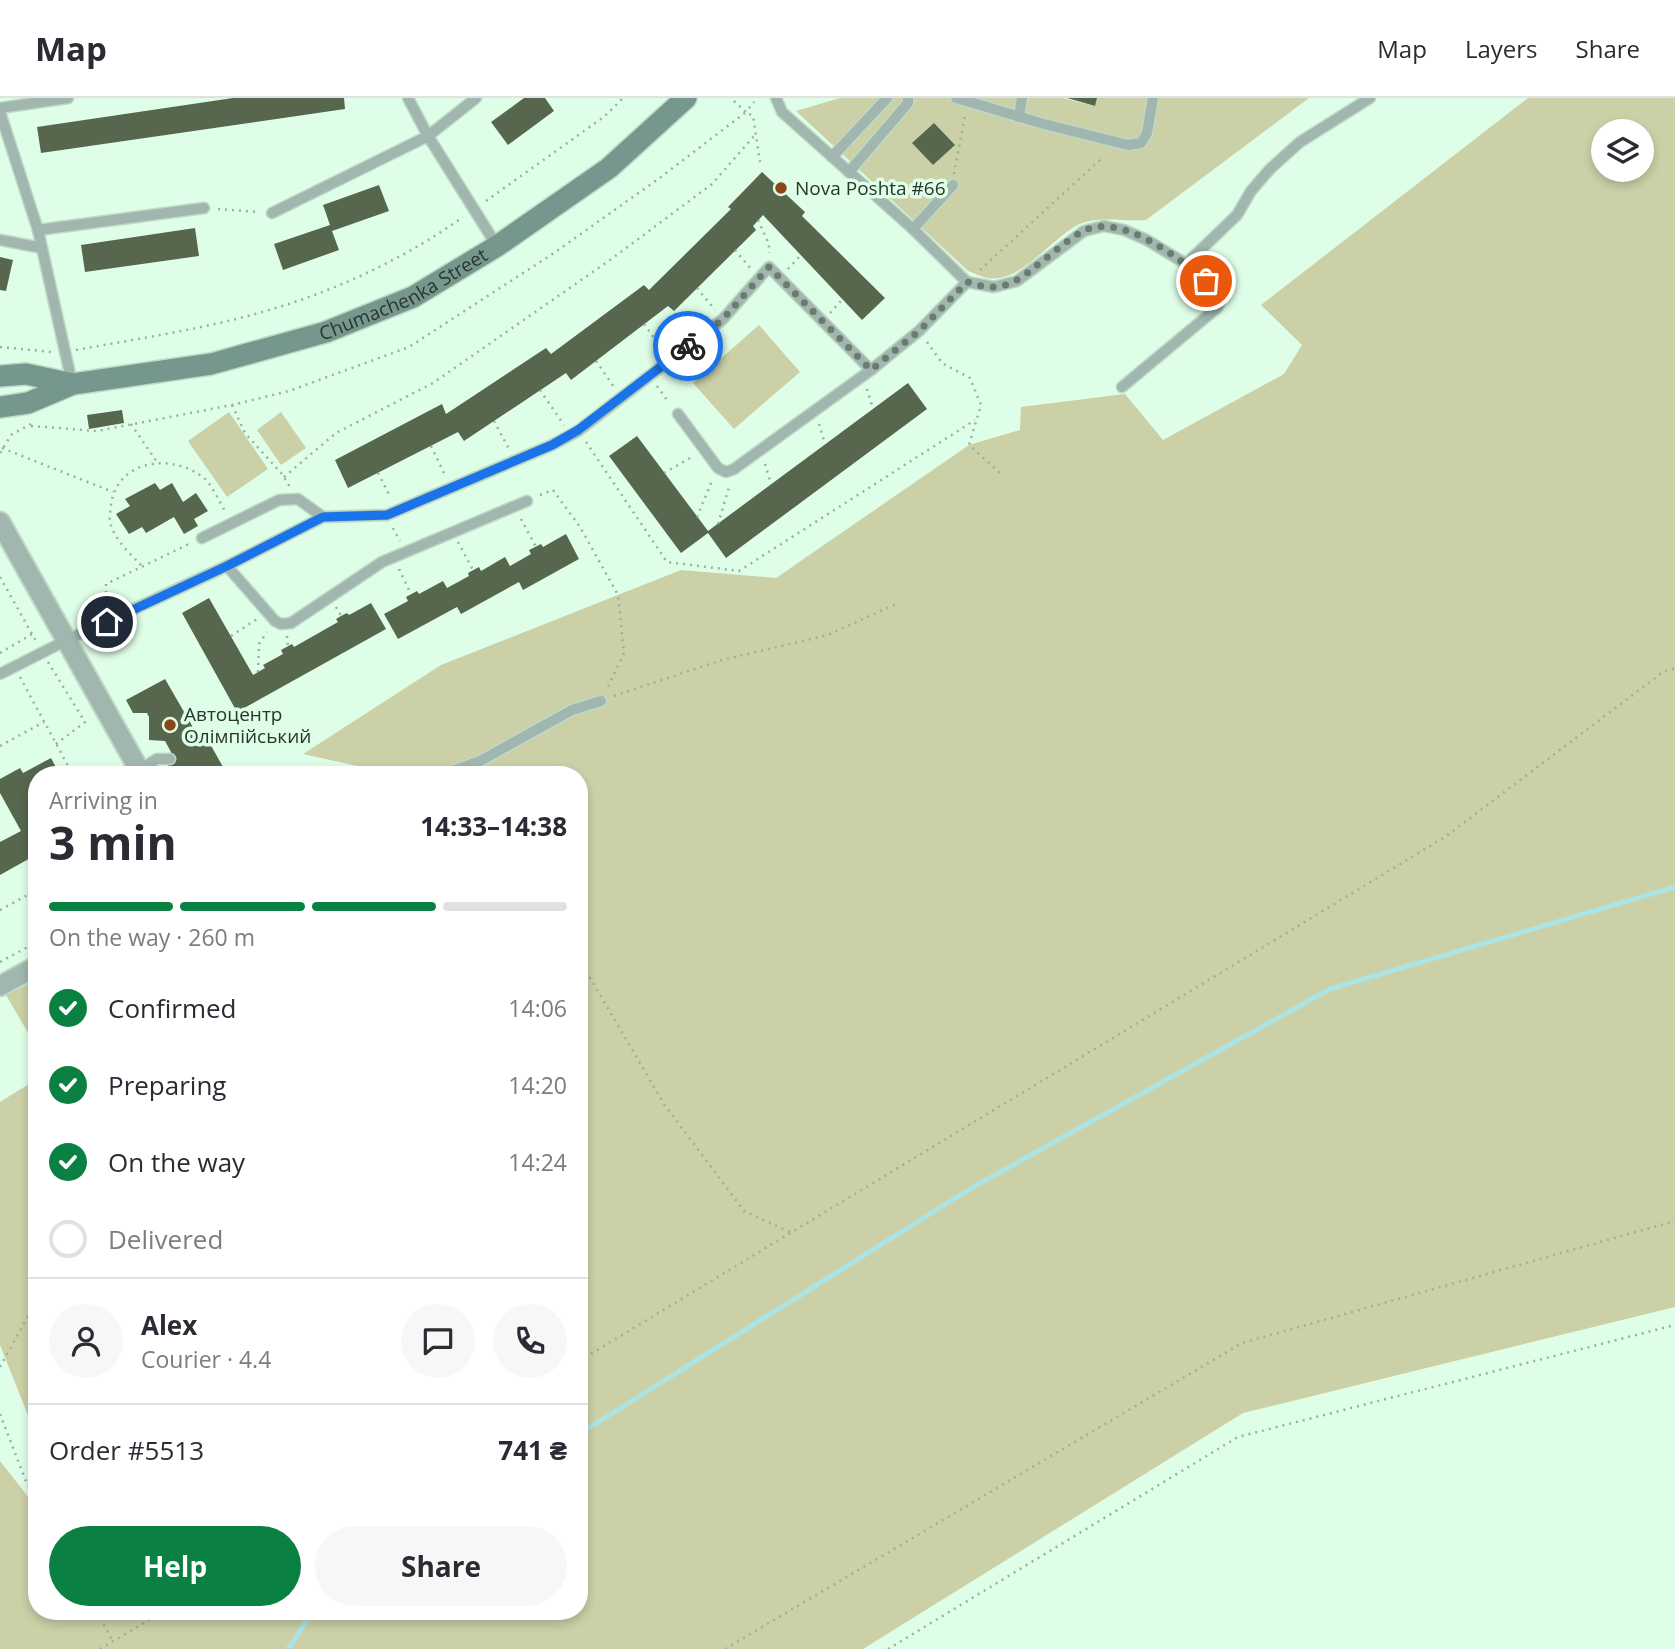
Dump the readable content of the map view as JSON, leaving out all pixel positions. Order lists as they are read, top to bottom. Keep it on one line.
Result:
{"streets":{"street":["Chumachenka Street"]},"places":["Nova Poshta #66","Автоцентр Олімпійський"],"page":{"header":"Map","nav":["Map","Layers","Share"],"heading":["3 min","Arriving in","14:33–14:38"],"panel":["Alex","Courier · 4.4","Order #5513","741 ₴"],"bar":"On the way · 260 m","list":[["Confirmed","14:06"],["Preparing","14:20"],["On the way","14:24"],"Delivered"],"buttons":["Help","Share"]}}
